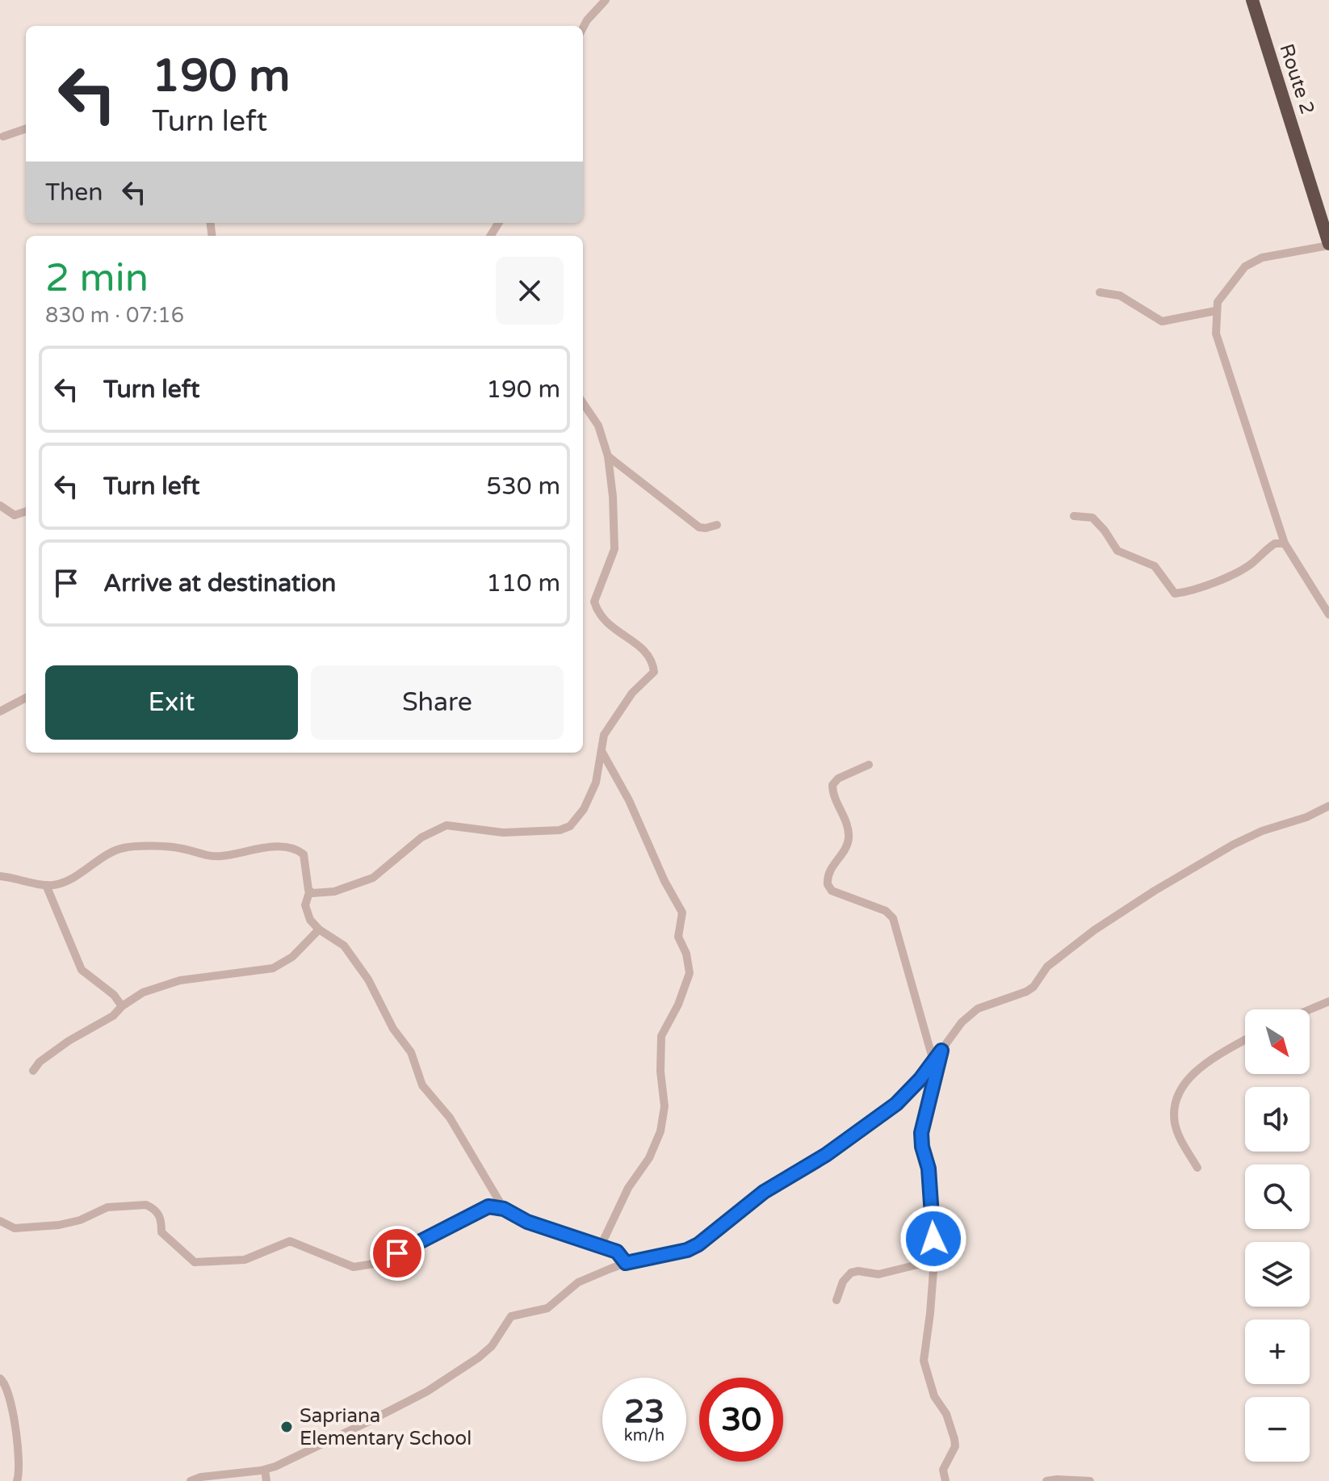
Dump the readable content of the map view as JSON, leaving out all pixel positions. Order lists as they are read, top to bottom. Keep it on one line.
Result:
{"streets":{"highway":["Route 2"]},"places":["Sapriana Elementary School"],"north":"bottom right","page":{"turn":["190 m","Turn left"],"then":"Then","heading":["2 min","830 m · 07:16"],"list":[{"name":"Turn left","value":"190 m"},{"name":"Turn left","value":"530 m"},{"name":"Arrive at destination","value":"110 m"}],"buttons":["Exit","Share"],"map_buttons":["+","−"],"speed":"23 km/h","limit":"30"}}
